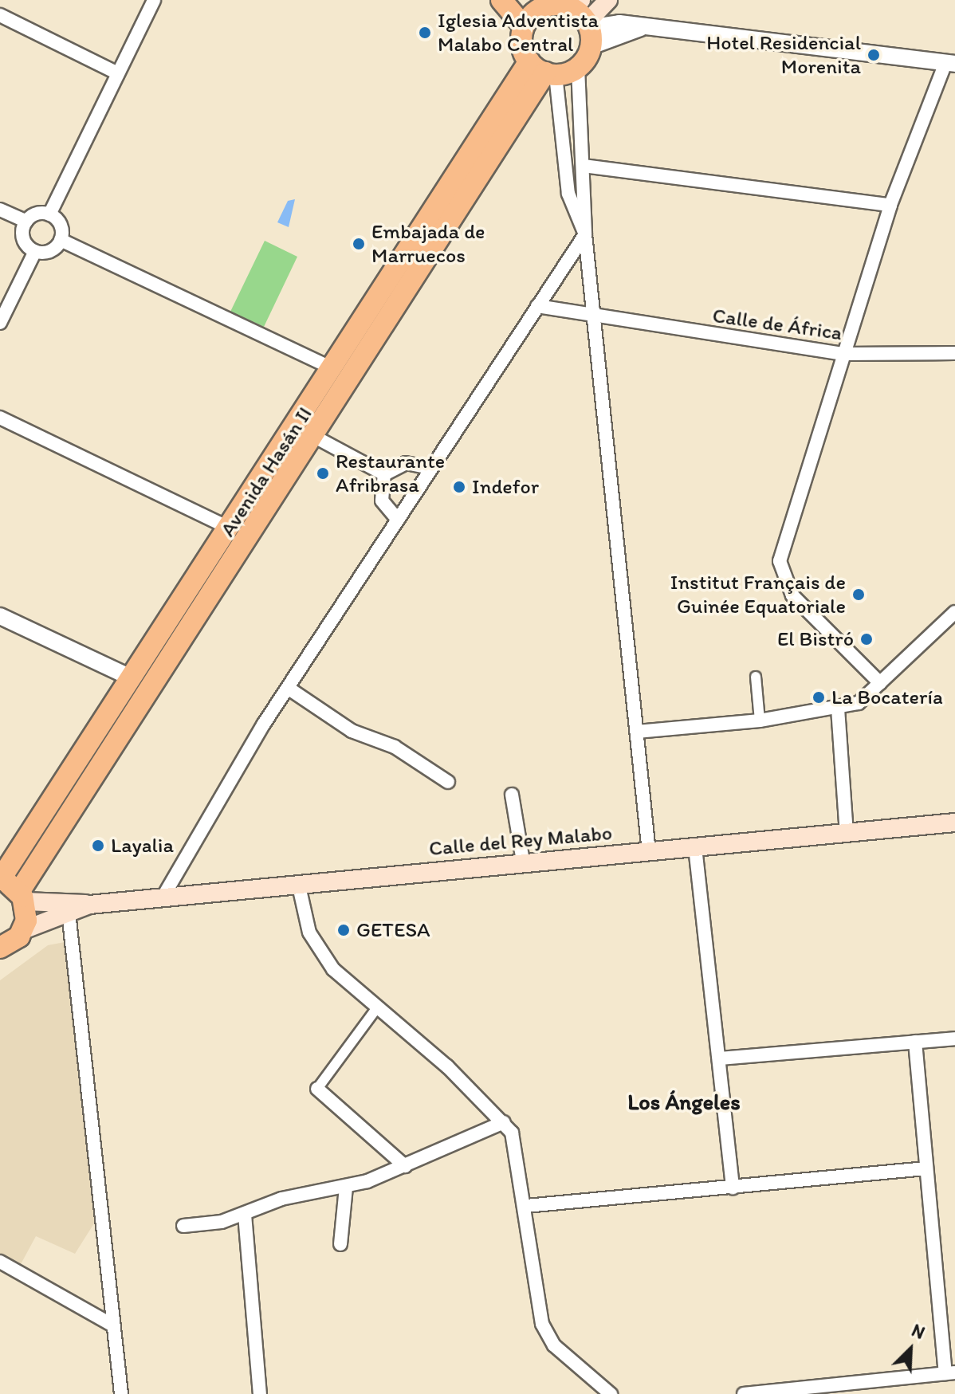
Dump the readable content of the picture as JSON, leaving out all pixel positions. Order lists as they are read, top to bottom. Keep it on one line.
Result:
{"streets":{"main road":["Avenida Hasán II","Calle del Rey Malabo"],"street":["Calle de África"]},"crossings":[["Avenida Hasán II","Calle del Rey Malabo"]],"districts":["Los Ángeles"],"places":["Iglesia Adventista Malabo Central","Hotel Residencial Morenita","Embajada de Marruecos","Restaurante Afribrasa","Indefor","Institut Français de Guinée Equatoriale","El Bistró","La Bocatería","Layalia","GETESA"],"north":"top right"}
